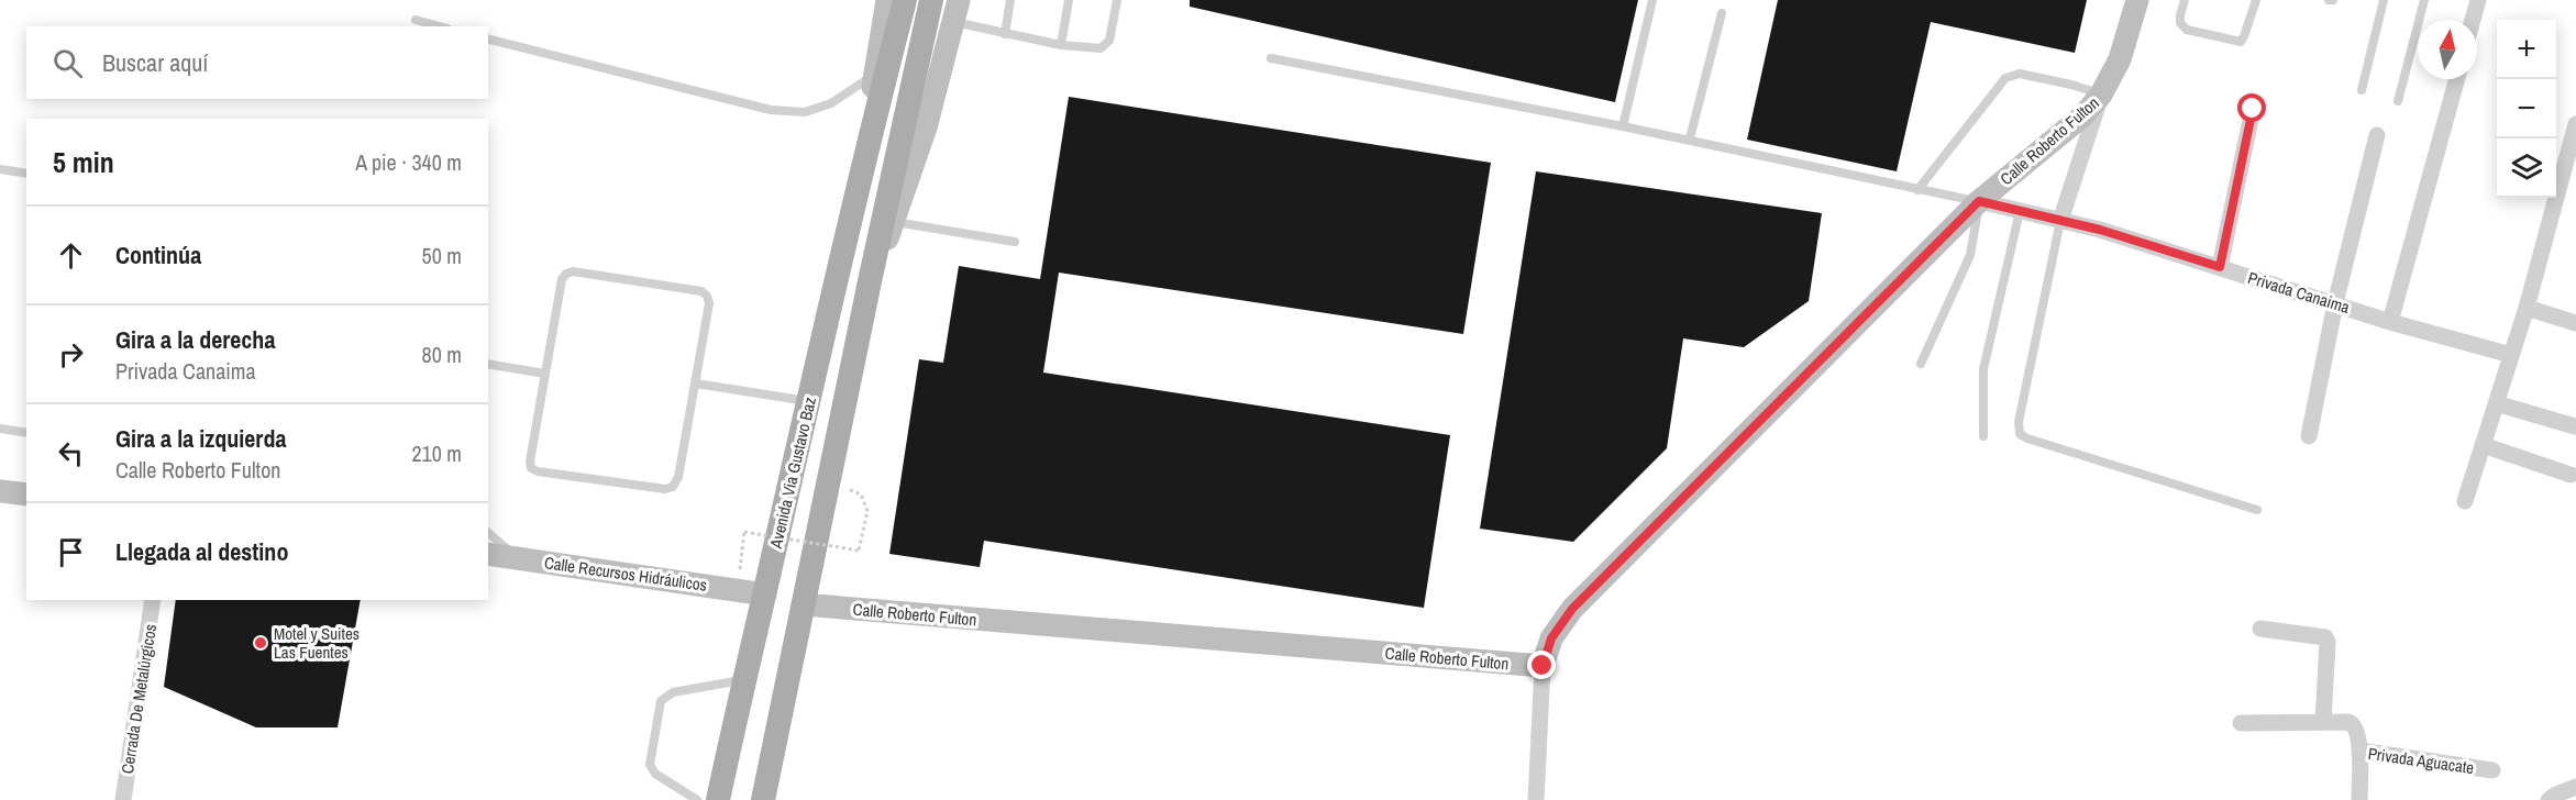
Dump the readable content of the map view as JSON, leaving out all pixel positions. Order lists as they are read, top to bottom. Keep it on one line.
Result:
{"streets":{"main road":["Calle Roberto Fulton","Avenida Via Gustavo Baz","Calle Recursos Hidráulicos"],"street":["Privada Canaima","Cerrada De Metalúrgicos","Privada Aguacate"]},"crossings":[["Calle Roberto Fulton","Privada Canaima"],["Avenida Via Gustavo Baz","Calle Recursos Hidráulicos"]],"places":["Motel y Suites Las Fuentes"],"north":"top","page":{"map_buttons":["+","−"],"search":"Buscar aquí","heading":["5 min","A pie · 340 m"],"list":[["Continúa","50 m"],["Gira a la derecha","Privada Canaima","80 m"],["Gira a la izquierda","Calle Roberto Fulton","210 m"],"Llegada al destino"]}}
